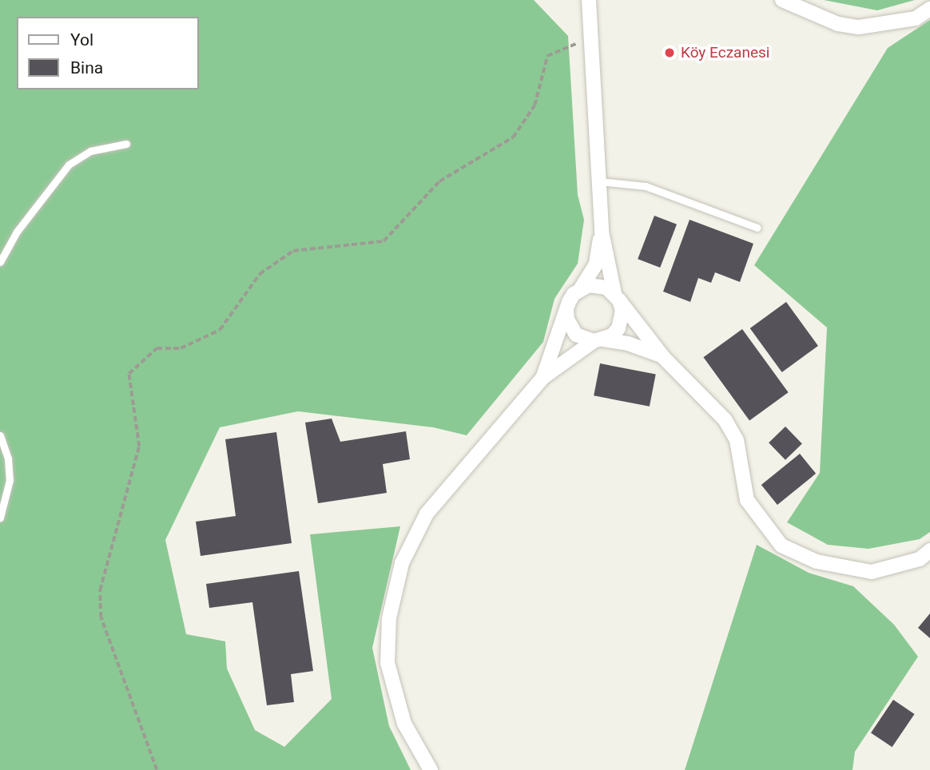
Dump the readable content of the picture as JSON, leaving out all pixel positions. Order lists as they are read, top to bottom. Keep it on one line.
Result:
{"places":["Köy Eczanesi"],"legend":["Yol","Bina"]}
